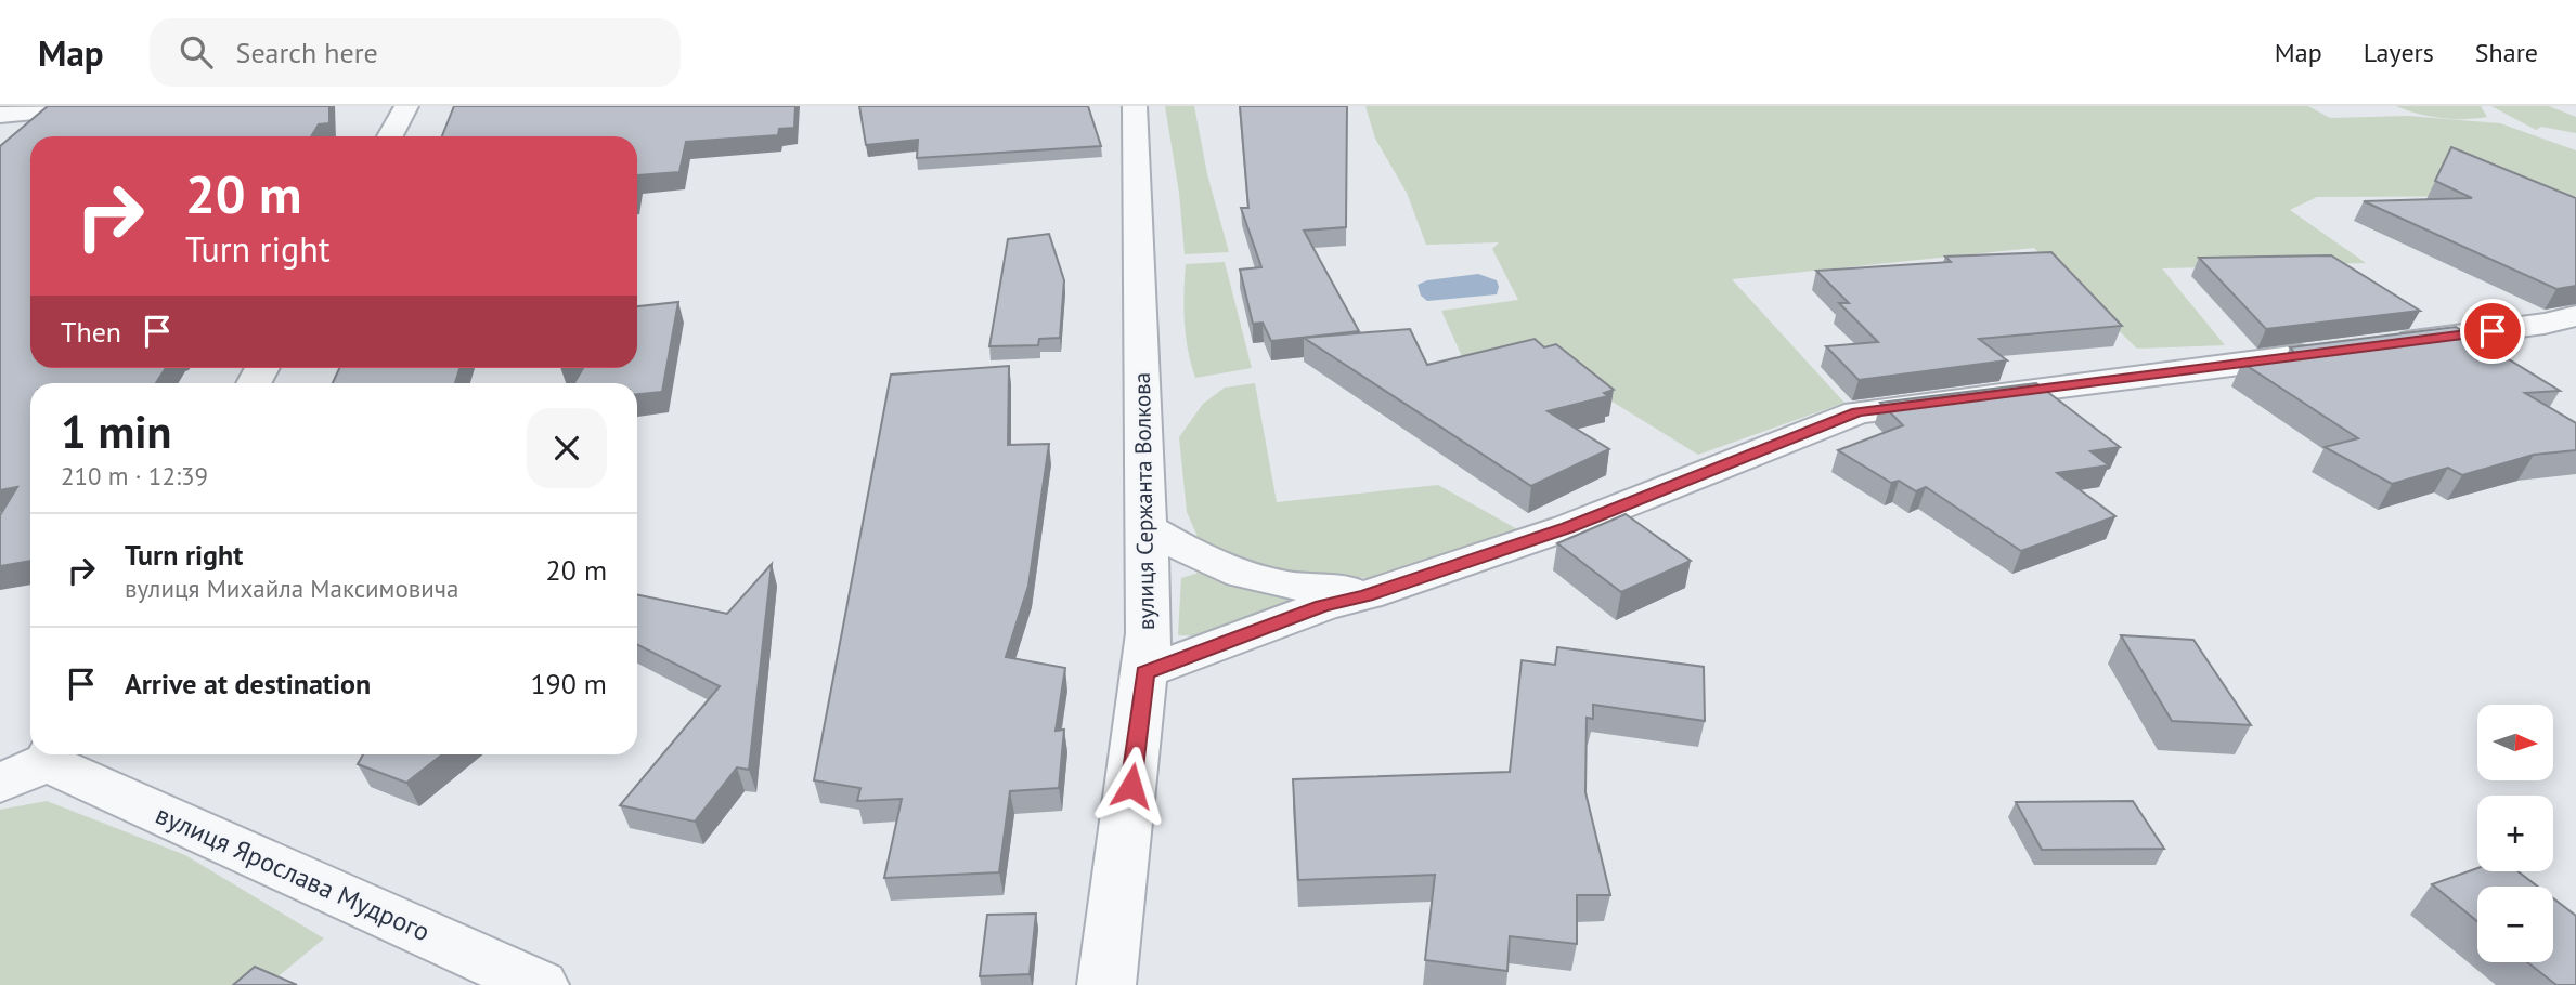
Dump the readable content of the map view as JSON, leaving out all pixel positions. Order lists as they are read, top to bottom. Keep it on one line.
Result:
{"streets":{"street":["вулиця Сержанта Волкова","вулиця Ярослава Мудрого"]},"north":"right","page":{"header":"Map","search":"Search here","nav":["Map","Layers","Share"],"turn":["20 m","Turn right"],"then":"Then","heading":["1 min","210 m · 12:39"],"list":[{"name":"Turn right","note":"вулиця Михайла Максимовича","value":"20 m"},{"name":"Arrive at destination","value":"190 m"}],"map_buttons":["+","−"]}}
